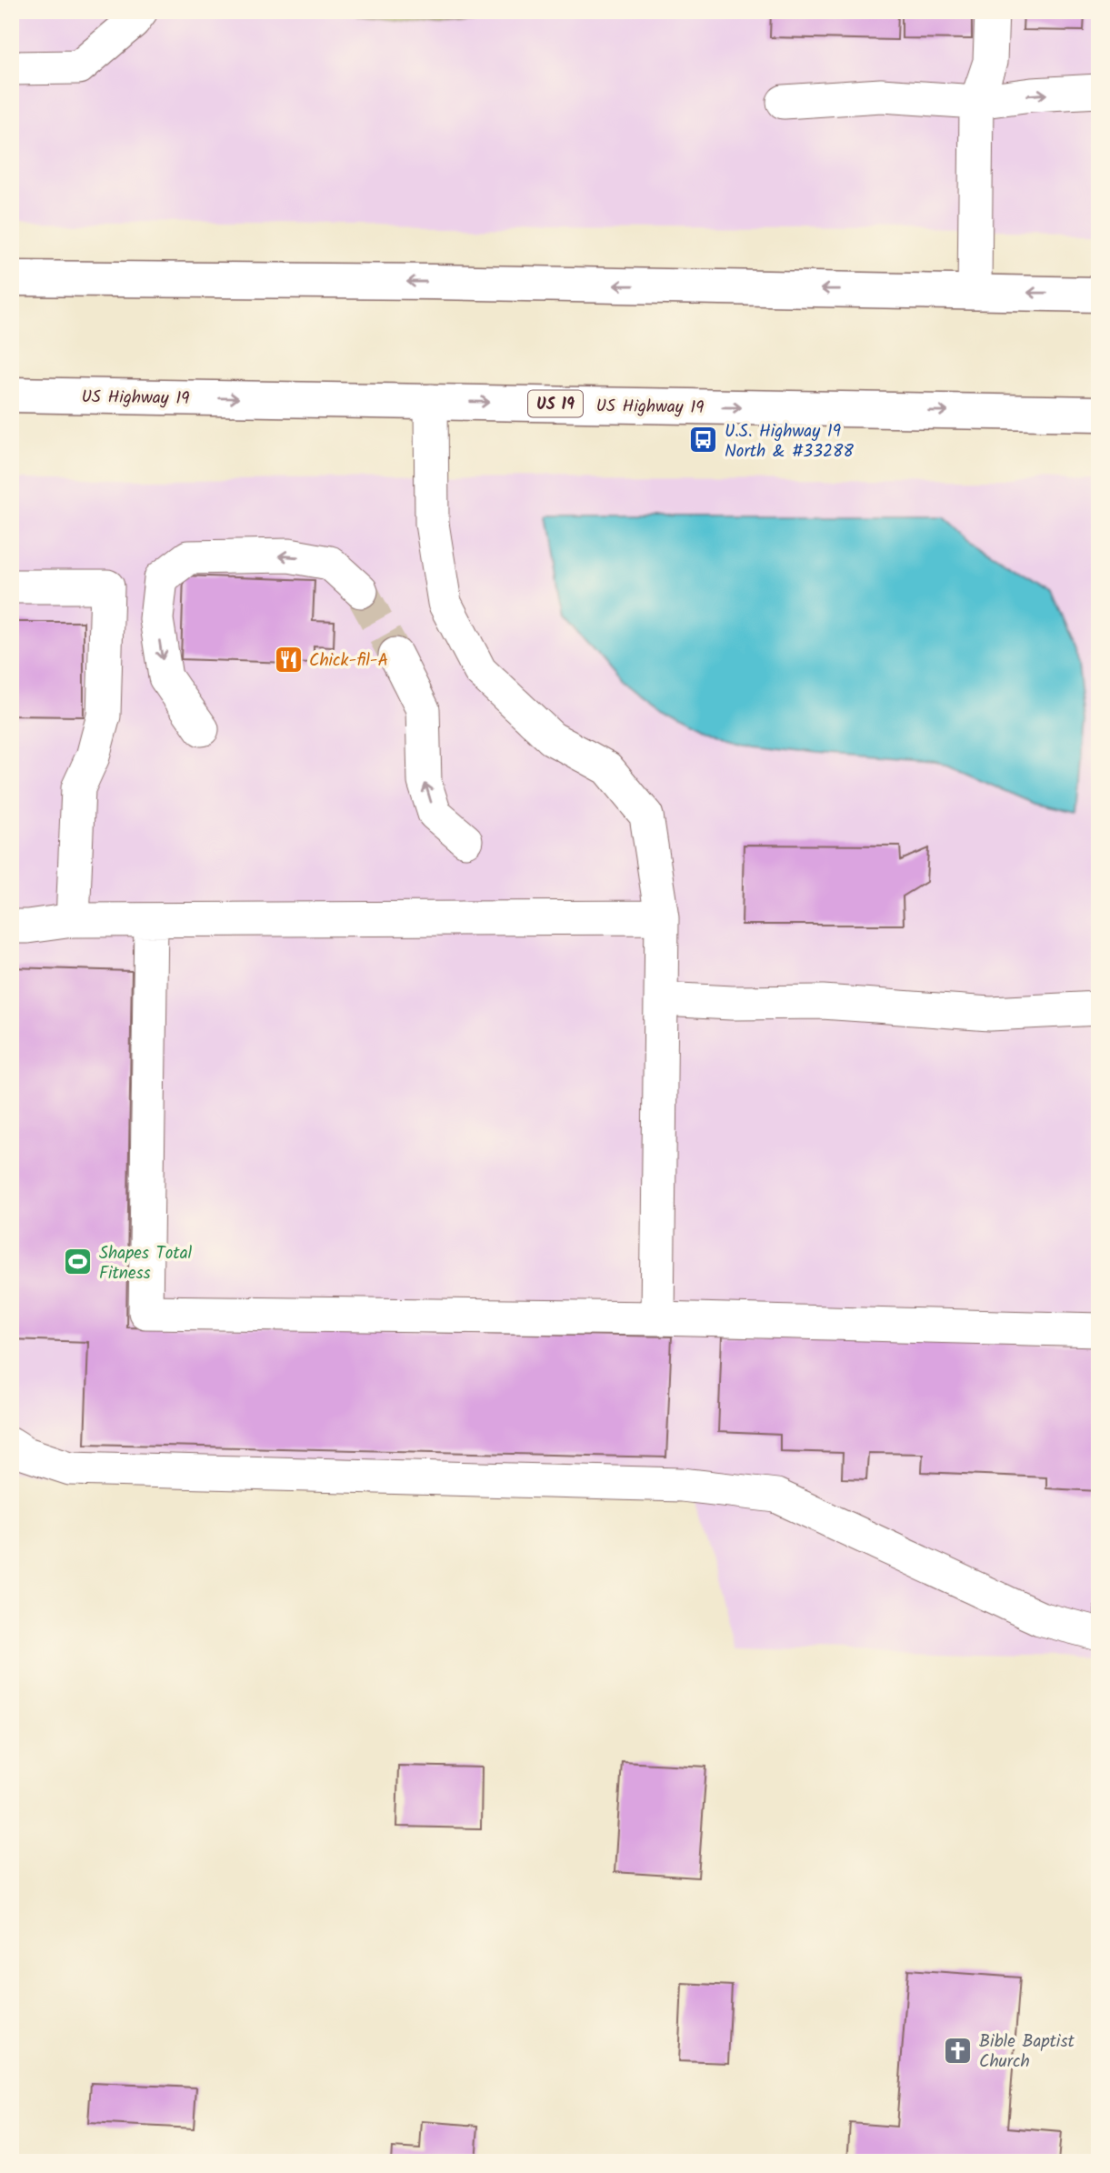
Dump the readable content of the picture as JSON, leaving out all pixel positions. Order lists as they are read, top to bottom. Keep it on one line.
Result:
{"streets":{"highway":["US Highway 19","US 19"]},"places":{"bus stop":["U.S. Highway 19 North & #33288"],"restaurant":["Chick-fil-A"],"sports":["Shapes Total Fitness"],"church":["Bible Baptist Church"]}}
